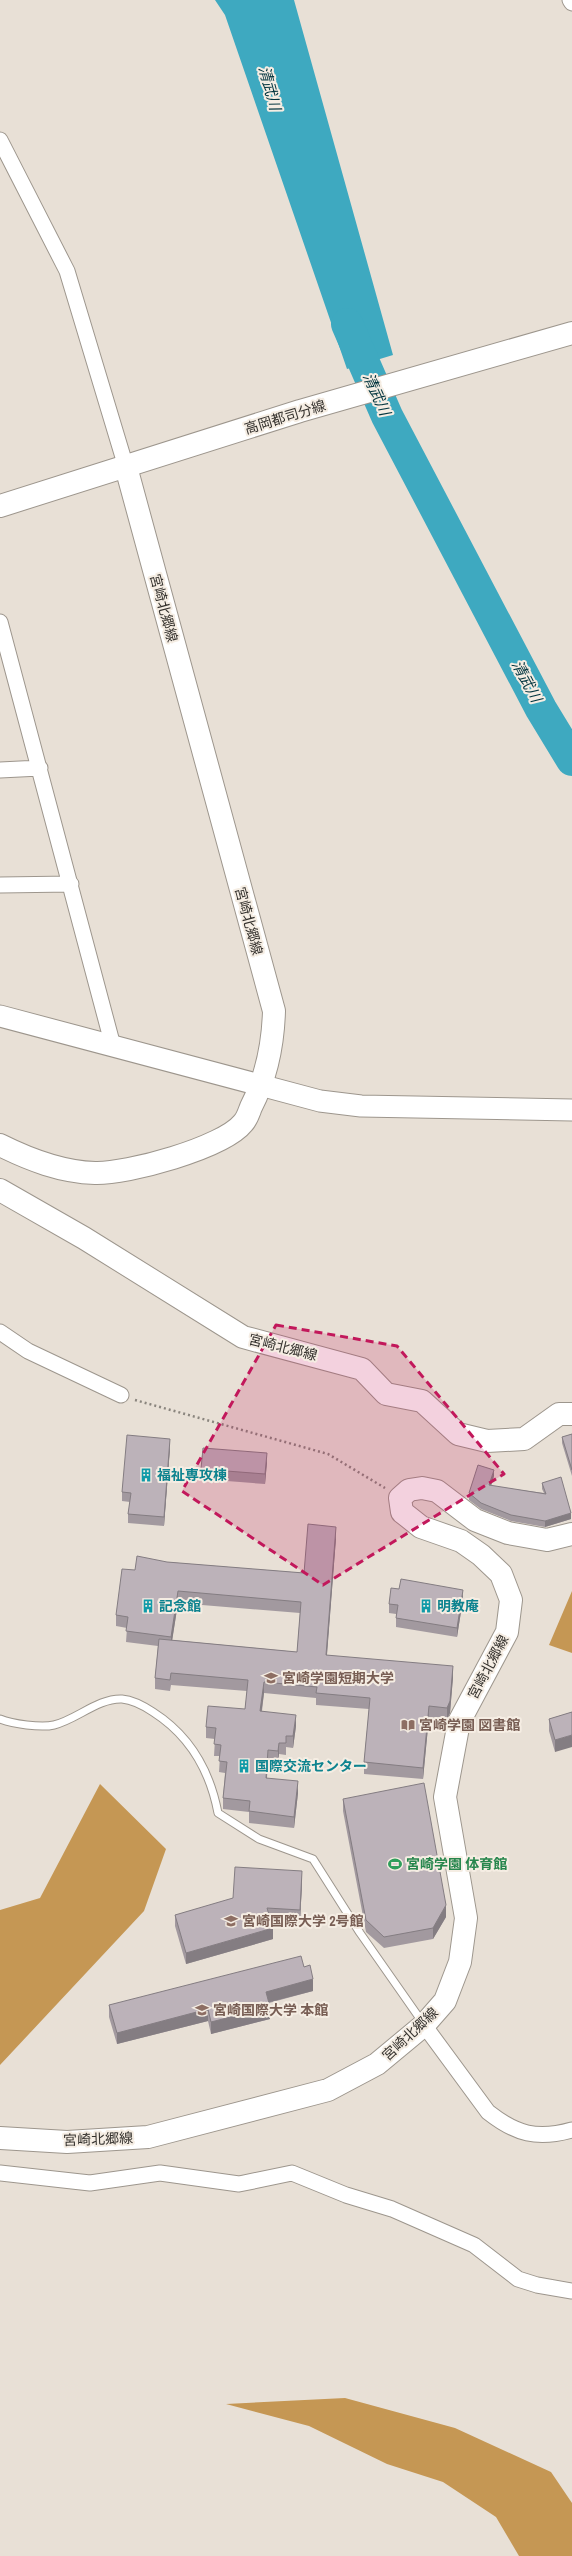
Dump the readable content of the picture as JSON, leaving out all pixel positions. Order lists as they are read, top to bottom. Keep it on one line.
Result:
{"streets":{"main road":["高岡都司分線","宮崎北郷線"]},"crossings":[["高岡都司分線","宮崎北郷線"]],"water":["清武川"],"places":{"building":["福祉専攻棟","記念館","明教庵","国際交流センター"],"school or university":["宮崎学園短期大学","宮崎国際大学 2号館","宮崎国際大学 本館"],"library":["宮崎学園 図書館"],"sports":["宮崎学園 体育館"]}}
